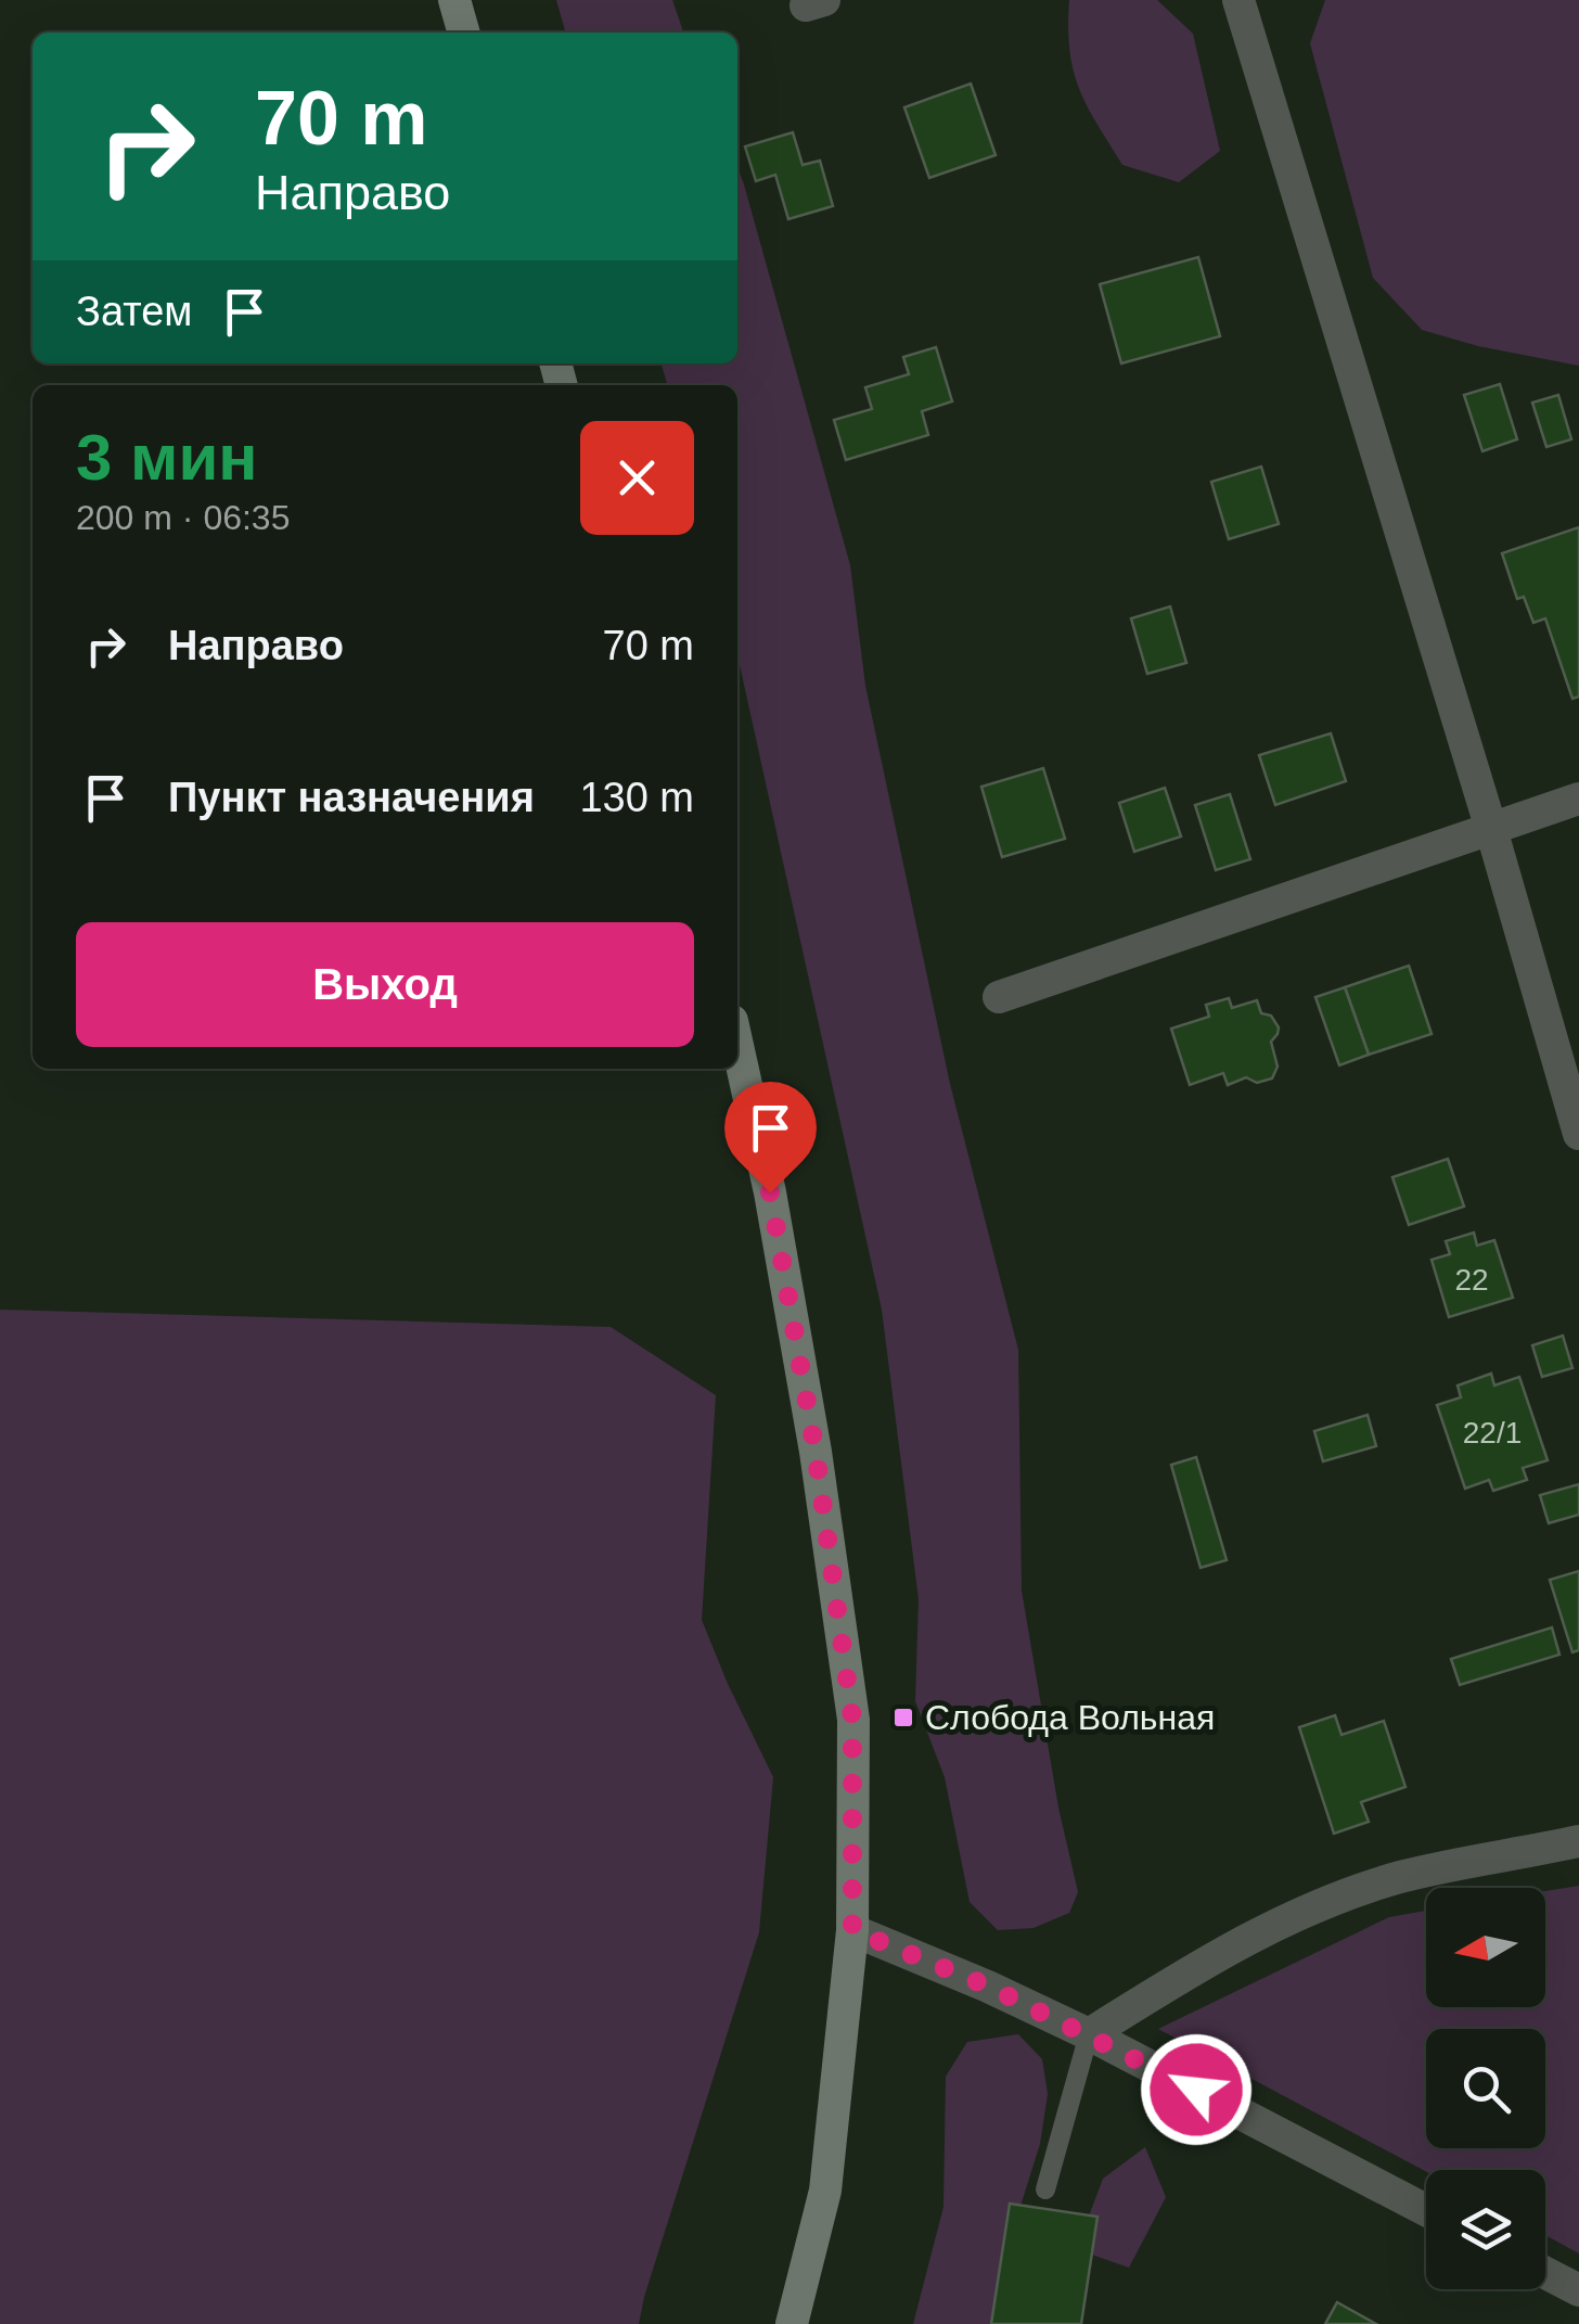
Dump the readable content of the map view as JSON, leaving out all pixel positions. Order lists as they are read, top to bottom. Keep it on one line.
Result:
{"places":{"transit":["Слобода Вольная"]},"house_numbers":["22","22/1"],"north":"left","page":{"turn":["70 m","Направо"],"then":"Затем","heading":["3 мин","200 m · 06:35"],"list":[{"name":"Направо","value":"70 m"},{"name":"Пункт назначения","value":"130 m"}],"buttons":"Выход"}}
